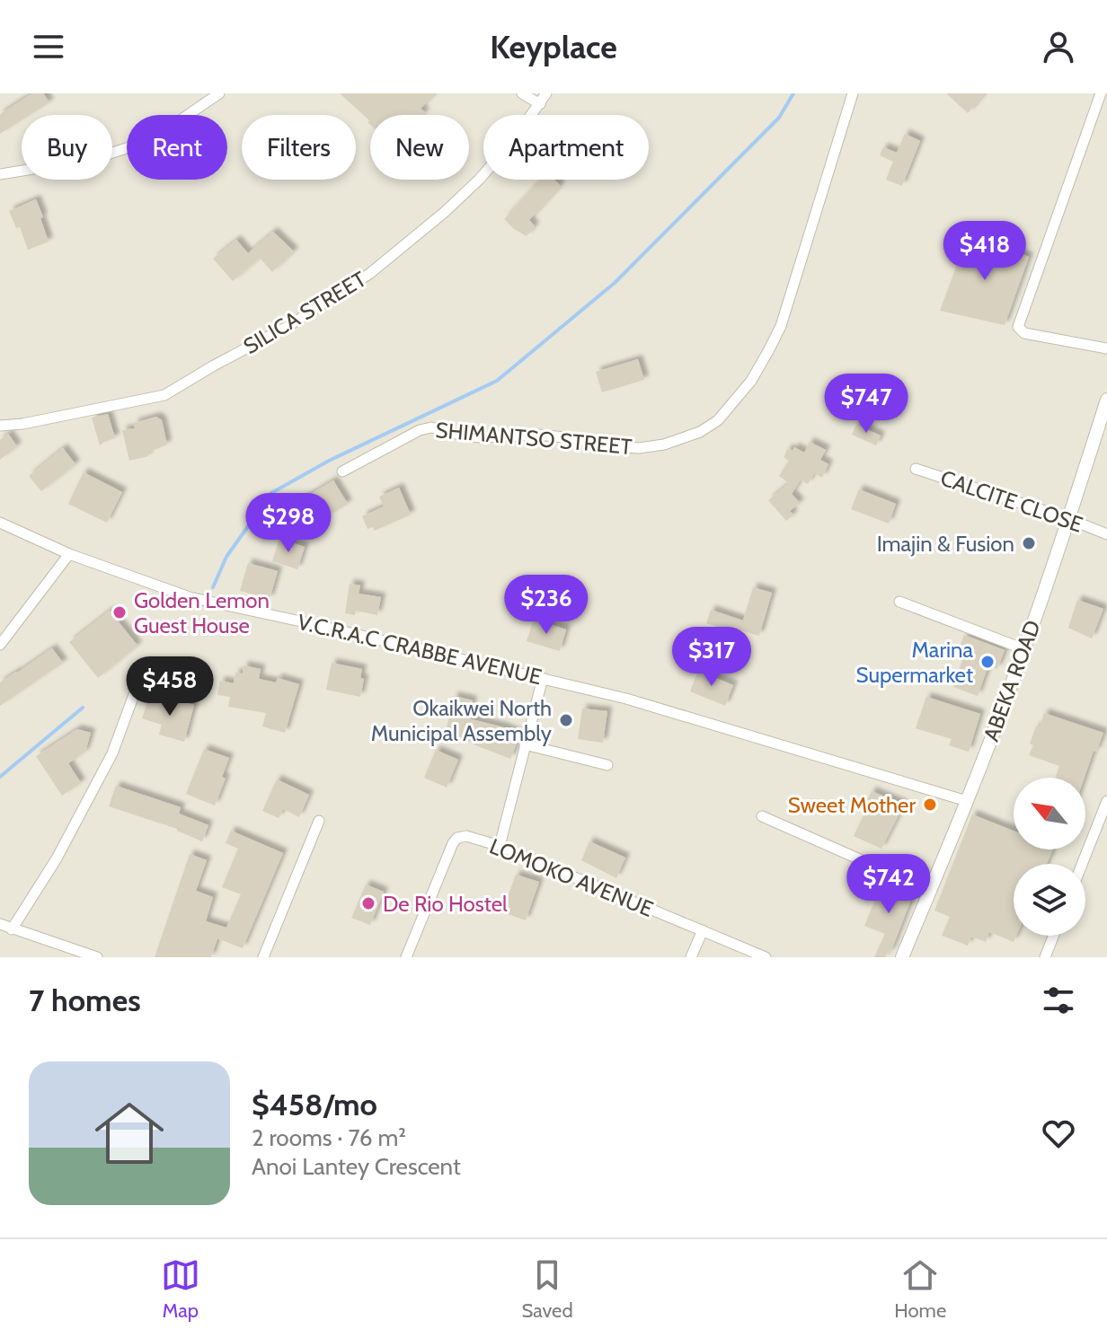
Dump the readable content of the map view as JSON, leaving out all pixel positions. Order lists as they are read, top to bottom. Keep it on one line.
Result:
{"streets":{"street":["SILICA STREET","SHIMANTSO STREET","CALCITE CLOSE","V.C.R.A.C CRABBE AVENUE","ABEKA ROAD","LOMOKO AVENUE"]},"crossings":[["CALCITE CLOSE","ABEKA ROAD"],["V.C.R.A.C CRABBE AVENUE","ABEKA ROAD"]],"places":["Imajin & Fusion","Golden Lemon Guest House","Marina Supermarket","Okaikwei North Municipal Assembly","Sweet Mother","De Rio Hostel"],"north":"top left","page":{"header":"Keyplace","chip":["Buy","Rent","Filters","New","Apartment"],"price":["$418","$747","$298","$236","$317","$458","$742"],"heading":"7 homes","list":[{"name":"$458/mo","note":"2 rooms · 76 m² · Anoi Lantey Crescent"}],"tabs":["Map","Saved","Home"]}}
